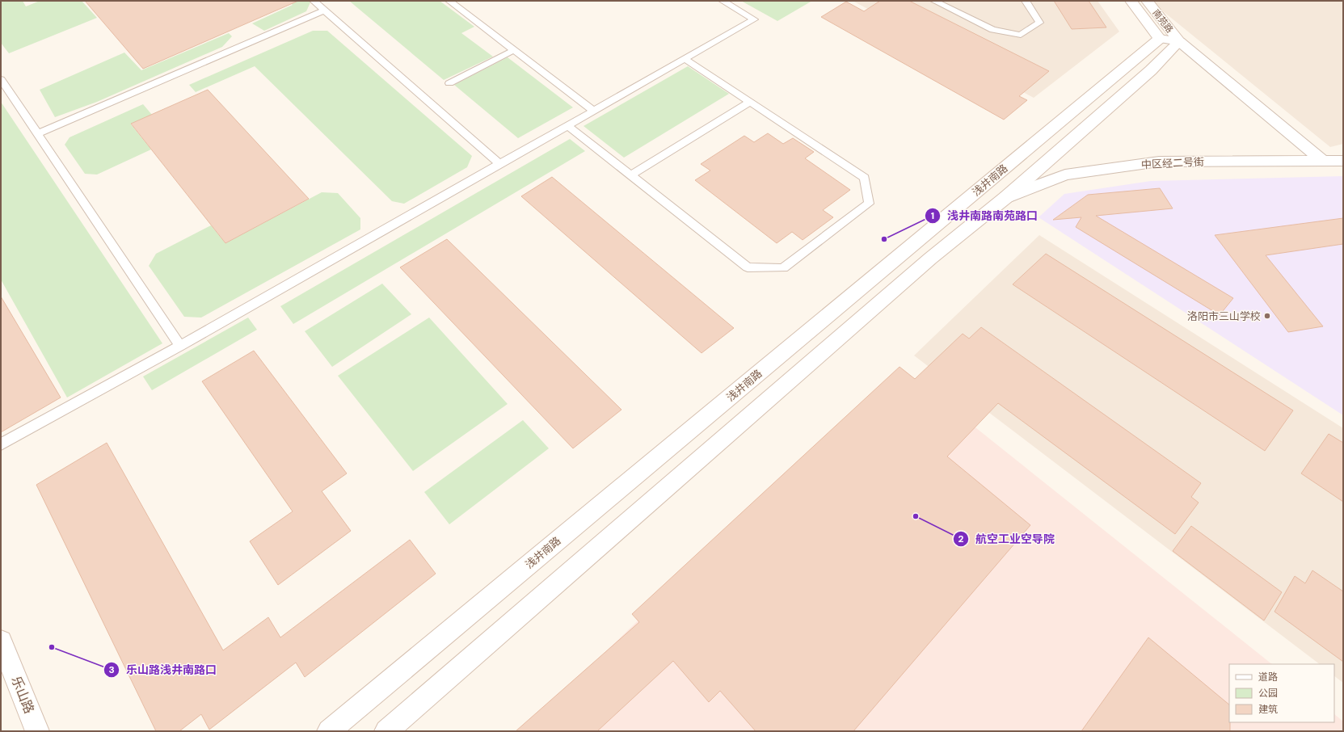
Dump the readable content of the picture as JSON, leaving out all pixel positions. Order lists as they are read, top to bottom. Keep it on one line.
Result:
{"streets":{"street":["南苑路","中区经二号街","浅井南路","乐山路"]},"crossings":[["南苑路","浅井南路"]],"places":["浅井南路南苑路口","洛阳市三山学校","航空工业空导院","乐山路浅井南路口"],"legend":["道路","公园","建筑"]}
